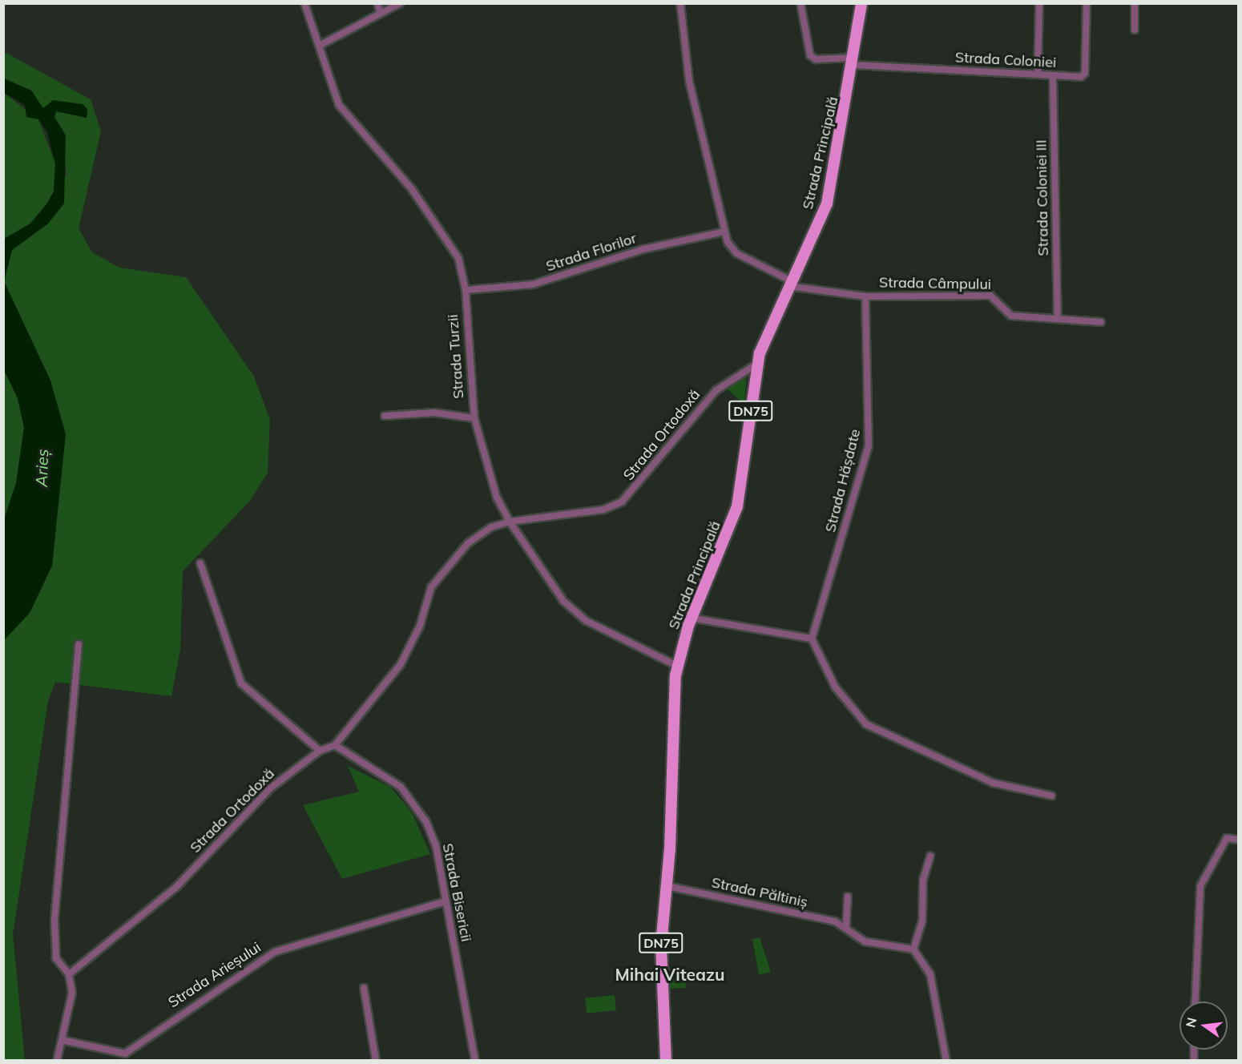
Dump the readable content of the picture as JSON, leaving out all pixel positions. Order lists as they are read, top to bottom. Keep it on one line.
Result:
{"streets":{"main road":["Strada Principală","DN75"],"street":["Strada Coloniei","Strada Coloniei III","Strada Florilor","Strada Câmpului","Strada Turzii","Strada Ortodoxă","Strada Hășdate","Strada Bisericii","Strada Păltiniș","Strada Arieșului"]},"crossings":[["Strada Coloniei","Strada Principală"],["Strada Coloniei","Strada Coloniei III"],["Strada Principală","Strada Câmpului"],["Strada Principală","Strada Turzii"],["Strada Principală","Strada Ortodoxă"],["Strada Principală","Strada Păltiniș"],["Strada Coloniei III","Strada Câmpului"],["Strada Florilor","Strada Turzii"],["Strada Câmpului","Strada Hășdate"],["Strada Turzii","Strada Ortodoxă"],["Strada Ortodoxă","Strada Bisericii"],["Strada Bisericii","Strada Arieșului"]],"districts":["Mihai Viteazu"],"water":["Arieș"],"north":"left"}
